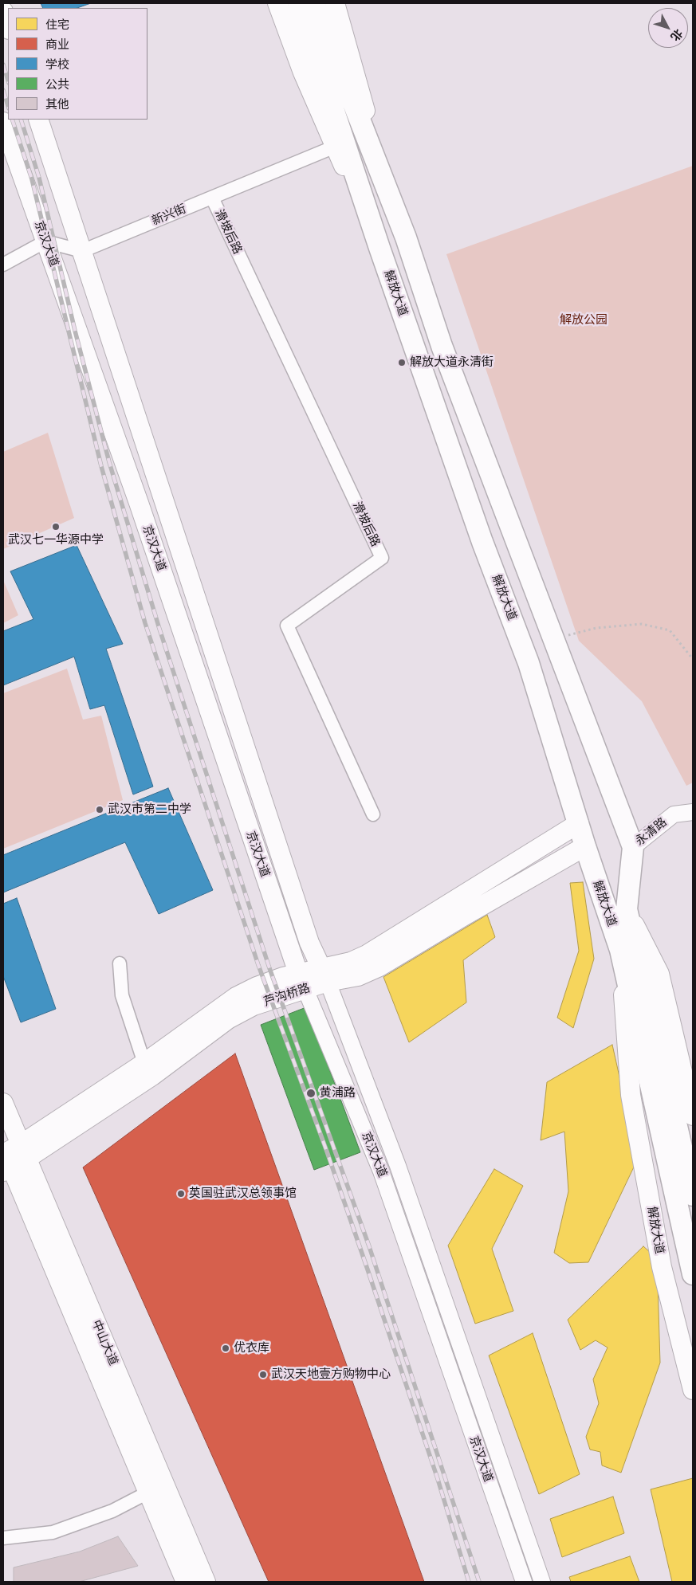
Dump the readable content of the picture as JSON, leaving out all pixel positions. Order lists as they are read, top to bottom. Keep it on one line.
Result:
{"streets":{"main road":["京汉大道","解放大道","芦沟桥路","中山大道"],"street":["新兴街","滑坡后路","永清路"]},"crossings":[["新兴街","滑坡后路"],["新兴街","京汉大道"],["新兴街","解放大道"],["京汉大道","芦沟桥路"],["解放大道","永清路"],["解放大道","芦沟桥路"],["芦沟桥路","中山大道"]],"parks":["解放公园"],"places":["解放大道永清街","武汉七一华源中学","武汉市第二中学","黄浦路","英国驻武汉总领事馆","优衣库","武汉天地壹方购物中心"],"legend":["住宅","商业","学校","公共","其他"],"north":"bottom right"}
